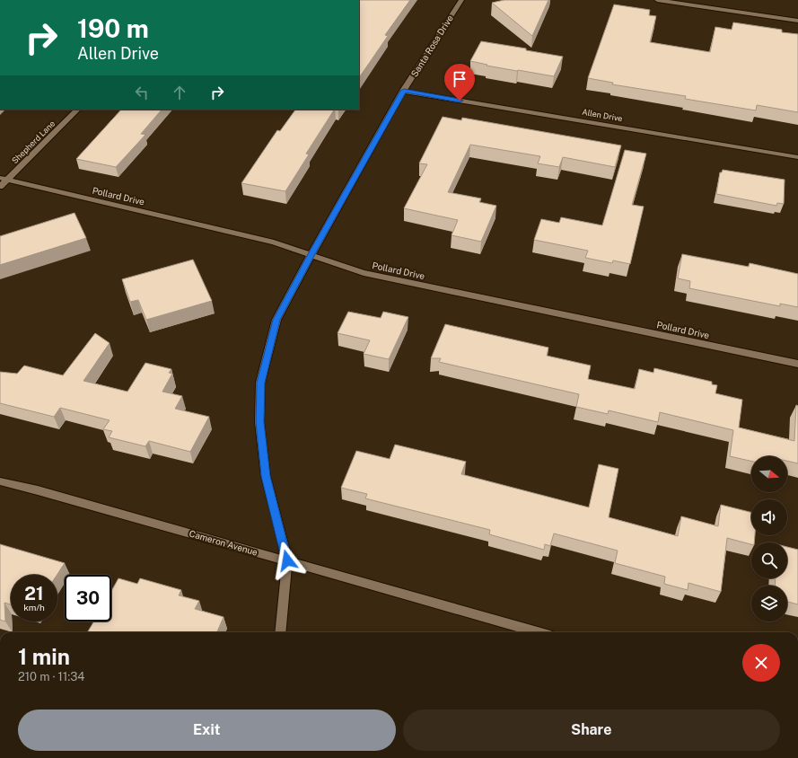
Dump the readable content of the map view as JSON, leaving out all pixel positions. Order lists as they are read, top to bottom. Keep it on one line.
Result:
{"streets":{"street":["Santa Rosa Drive","Allen Drive","Shepherd Lane","Pollard Drive","Cameron Avenue"]},"crossings":[["Santa Rosa Drive","Allen Drive"],["Santa Rosa Drive","Pollard Drive"],["Santa Rosa Drive","Cameron Avenue"],["Shepherd Lane","Pollard Drive"]],"north":"right","page":{"turn":["190 m","Allen Drive"],"speed":"21 km/h","limit":"30","heading":["1 min","210 m · 11:34"],"buttons":["Exit","Share"]}}
